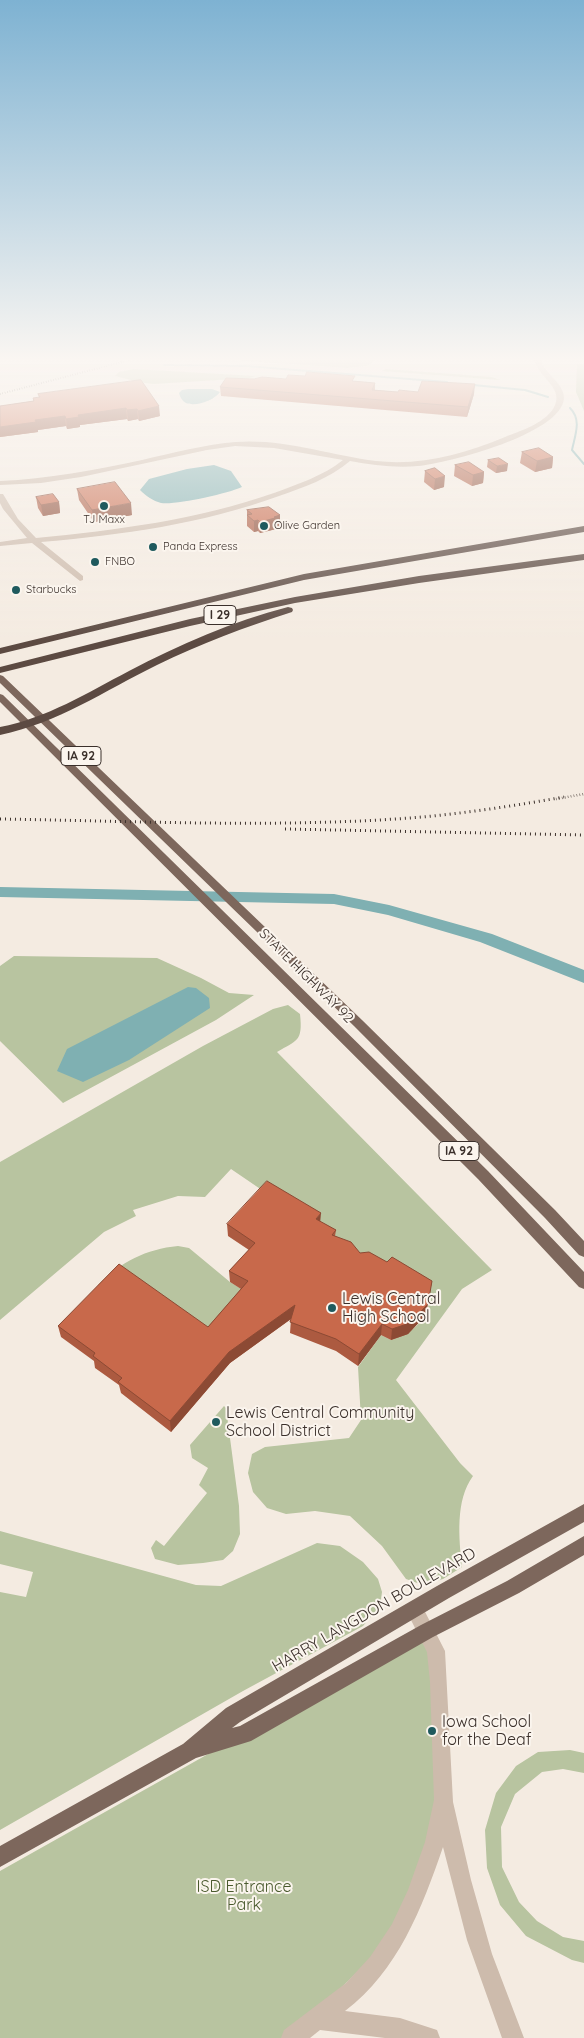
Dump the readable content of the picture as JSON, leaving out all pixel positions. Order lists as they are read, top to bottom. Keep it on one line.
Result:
{"streets":{"highway":["I 29"],"main road":["IA 92","STATE HIGHWAY 92","HARRY LANGDON BOULEVARD"]},"parks":["ISD Entrance Park"],"places":["TJ Maxx","Olive Garden","Panda Express","FNBO","Starbucks","Lewis Central High School","Lewis Central Community School District","Iowa School for the Deaf"]}
